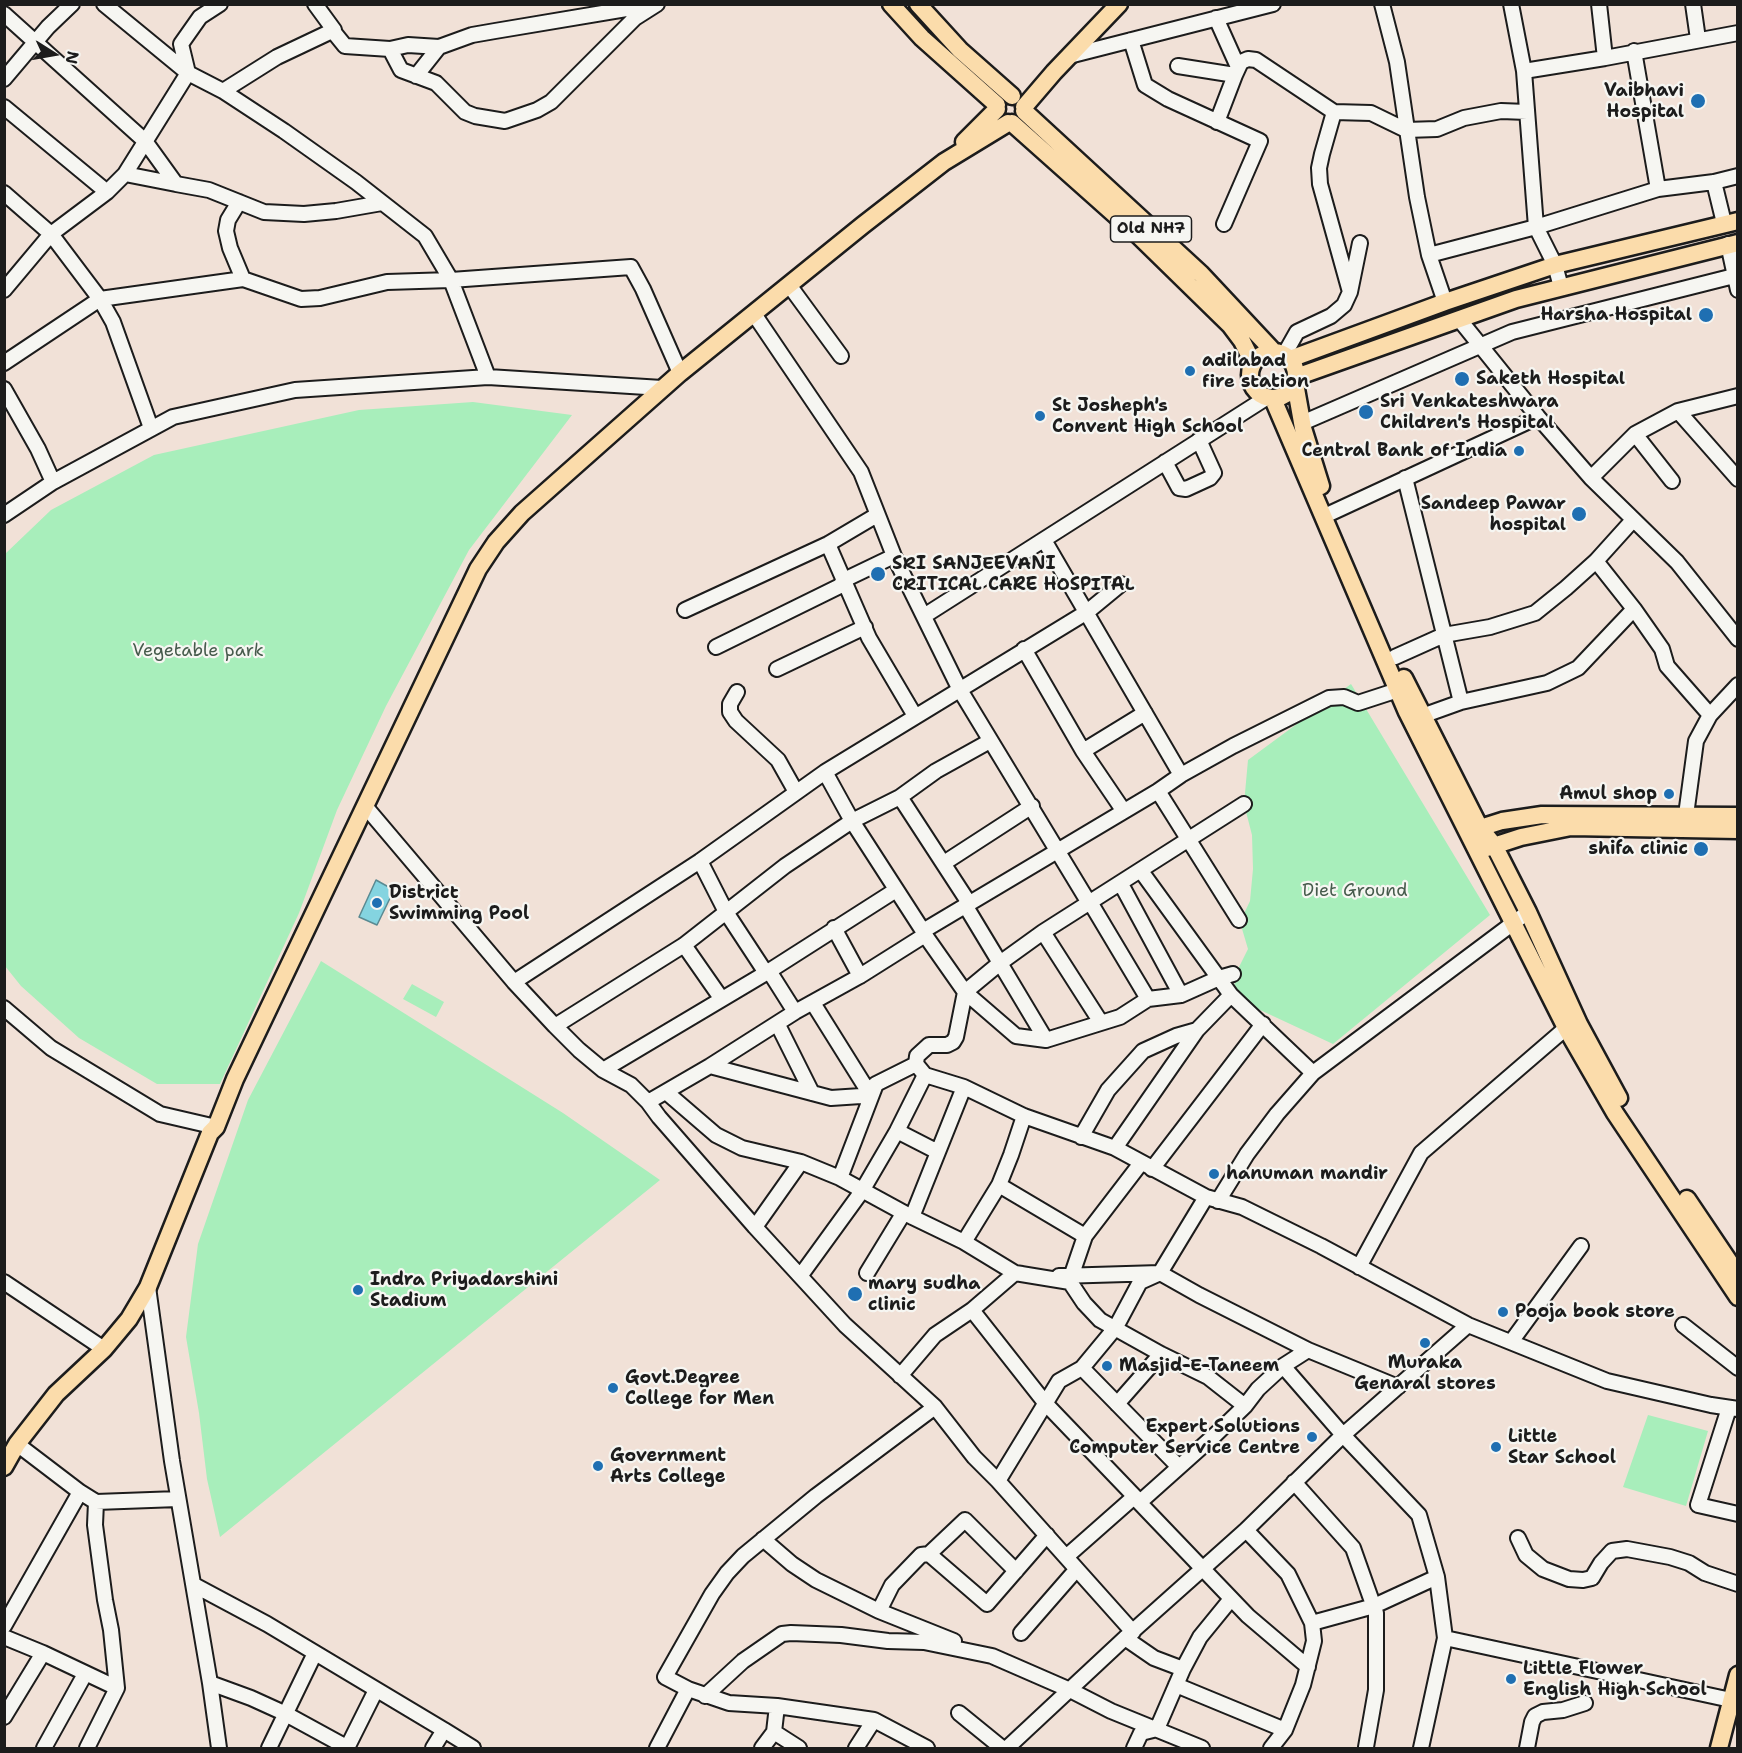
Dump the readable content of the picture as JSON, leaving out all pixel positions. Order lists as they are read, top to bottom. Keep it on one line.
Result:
{"streets":{"main road":["Old NH7"]},"parks":["Vegetable park","Diet Ground"],"places":["Vaibhavi Hospital","Harsha Hospital","adilabad fire station","Saketh Hospital","Sri Venkateshwara Children's Hospital","St Josheph's Convent High School","Central Bank of India","Sandeep Pawar hospital","SRI SANJEEVANI CRITICAL CARE HOSPITAL","Amul shop","shifa clinic","District Swimming Pool","hanuman mandir","Indra Priyadarshini Stadium","mary sudha clinic","Pooja book store","Muraka Genaral stores","Masjid-E-Taneem","Govt.Degree College for Men","Expert Solutions Computer Service Centre","Little Star School","Government Arts College","Little Flower English High School"],"north":"right"}
